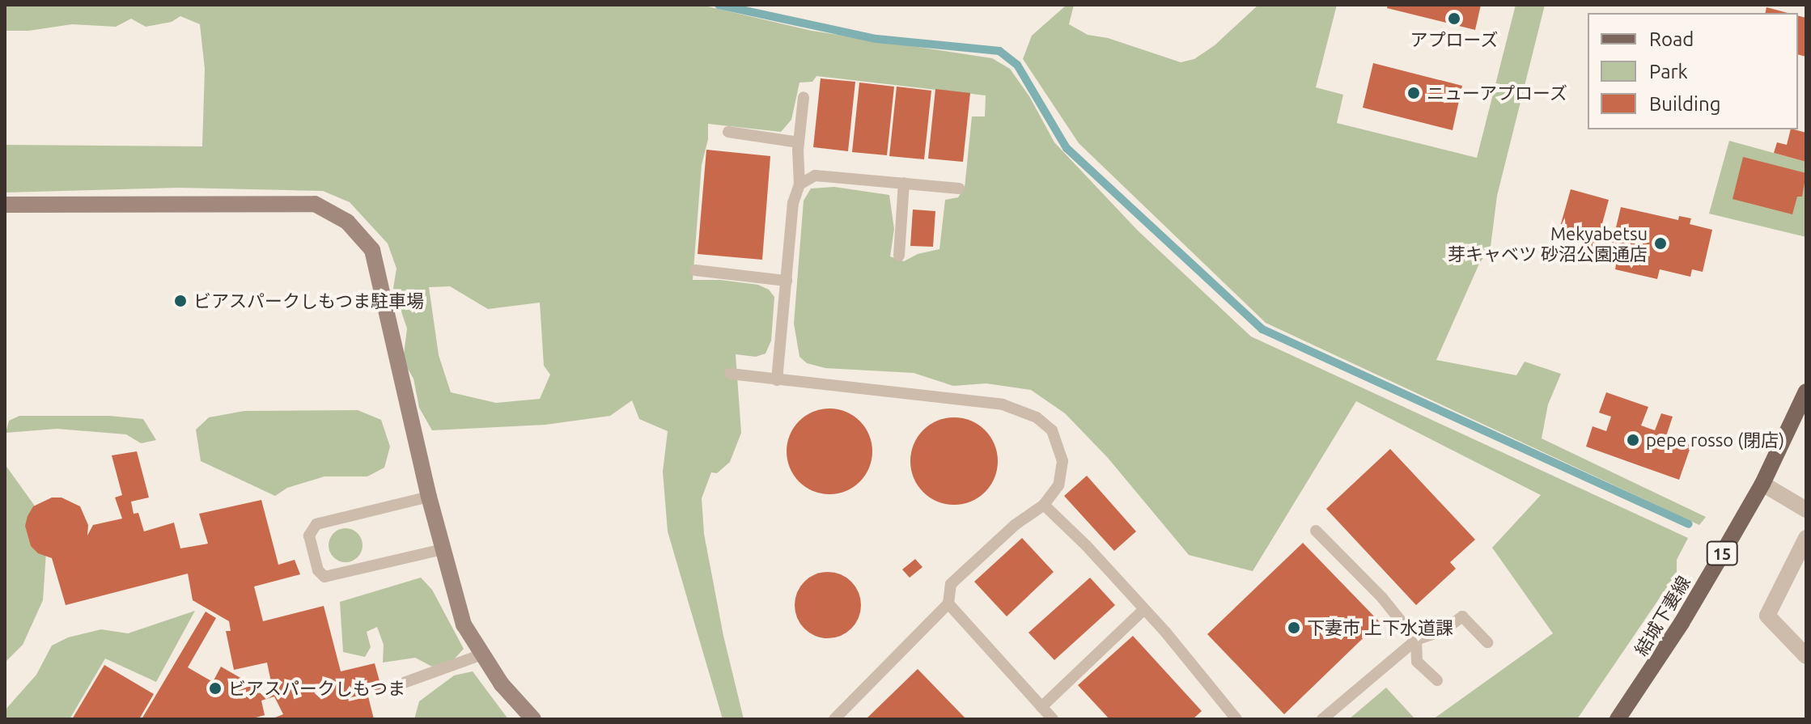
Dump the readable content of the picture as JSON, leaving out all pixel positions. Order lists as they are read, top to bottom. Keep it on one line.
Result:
{"streets":{"main road":["15","結城下妻線"]},"places":["アプローズ","ニューアプローズ","Mekyabetsu 芽キャベツ 砂沼公園通店","ビアスパークしもつま駐車場","pepe rosso (閉店)","下妻市 上下水道課","ビアスパークしもつま"],"legend":["Road","Park","Building"]}
